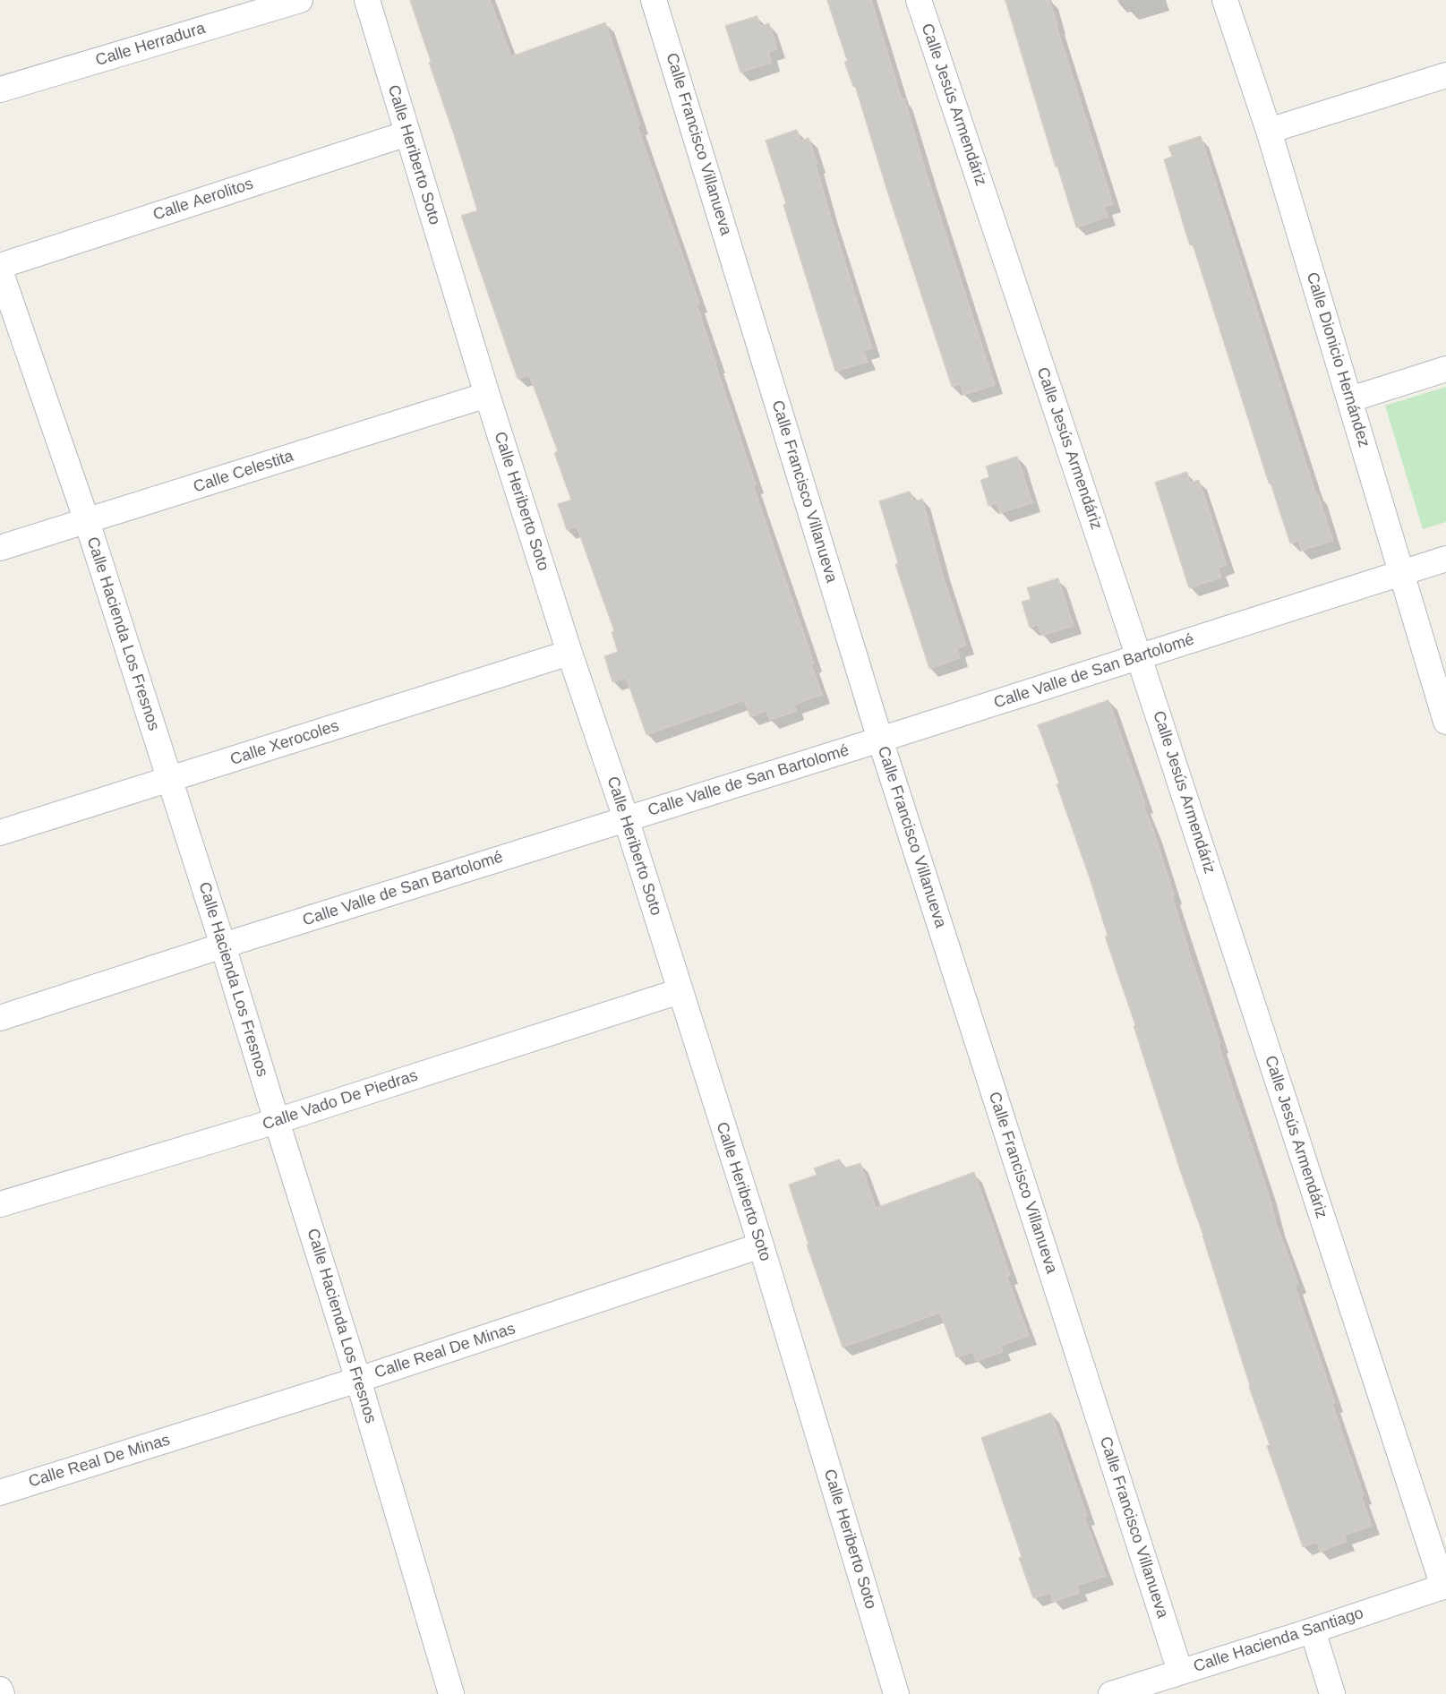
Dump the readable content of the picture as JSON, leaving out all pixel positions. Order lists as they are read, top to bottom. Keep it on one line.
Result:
{"streets":{"street":["Calle Herradura","Calle Jesús Armendáriz","Calle Francisco Villanueva","Calle Heriberto Soto","Calle Aerolitos","Calle Dionicio Hernández","Calle Celestita","Calle Hacienda Los Fresnos","Calle Valle de San Bartolomé","Calle Xerocoles","Calle Vado De Piedras","Calle Real De Minas","Calle Hacienda Santiago"]},"crossings":[["Calle Jesús Armendáriz","Calle Valle de San Bartolomé"],["Calle Jesús Armendáriz","Calle Hacienda Santiago"],["Calle Francisco Villanueva","Calle Valle de San Bartolomé"],["Calle Francisco Villanueva","Calle Hacienda Santiago"],["Calle Heriberto Soto","Calle Aerolitos"],["Calle Heriberto Soto","Calle Celestita"],["Calle Heriberto Soto","Calle Valle de San Bartolomé"],["Calle Heriberto Soto","Calle Xerocoles"],["Calle Heriberto Soto","Calle Vado De Piedras"],["Calle Heriberto Soto","Calle Real De Minas"],["Calle Dionicio Hernández","Calle Valle de San Bartolomé"],["Calle Celestita","Calle Hacienda Los Fresnos"],["Calle Hacienda Los Fresnos","Calle Valle de San Bartolomé"],["Calle Hacienda Los Fresnos","Calle Xerocoles"],["Calle Hacienda Los Fresnos","Calle Vado De Piedras"],["Calle Hacienda Los Fresnos","Calle Real De Minas"]]}
